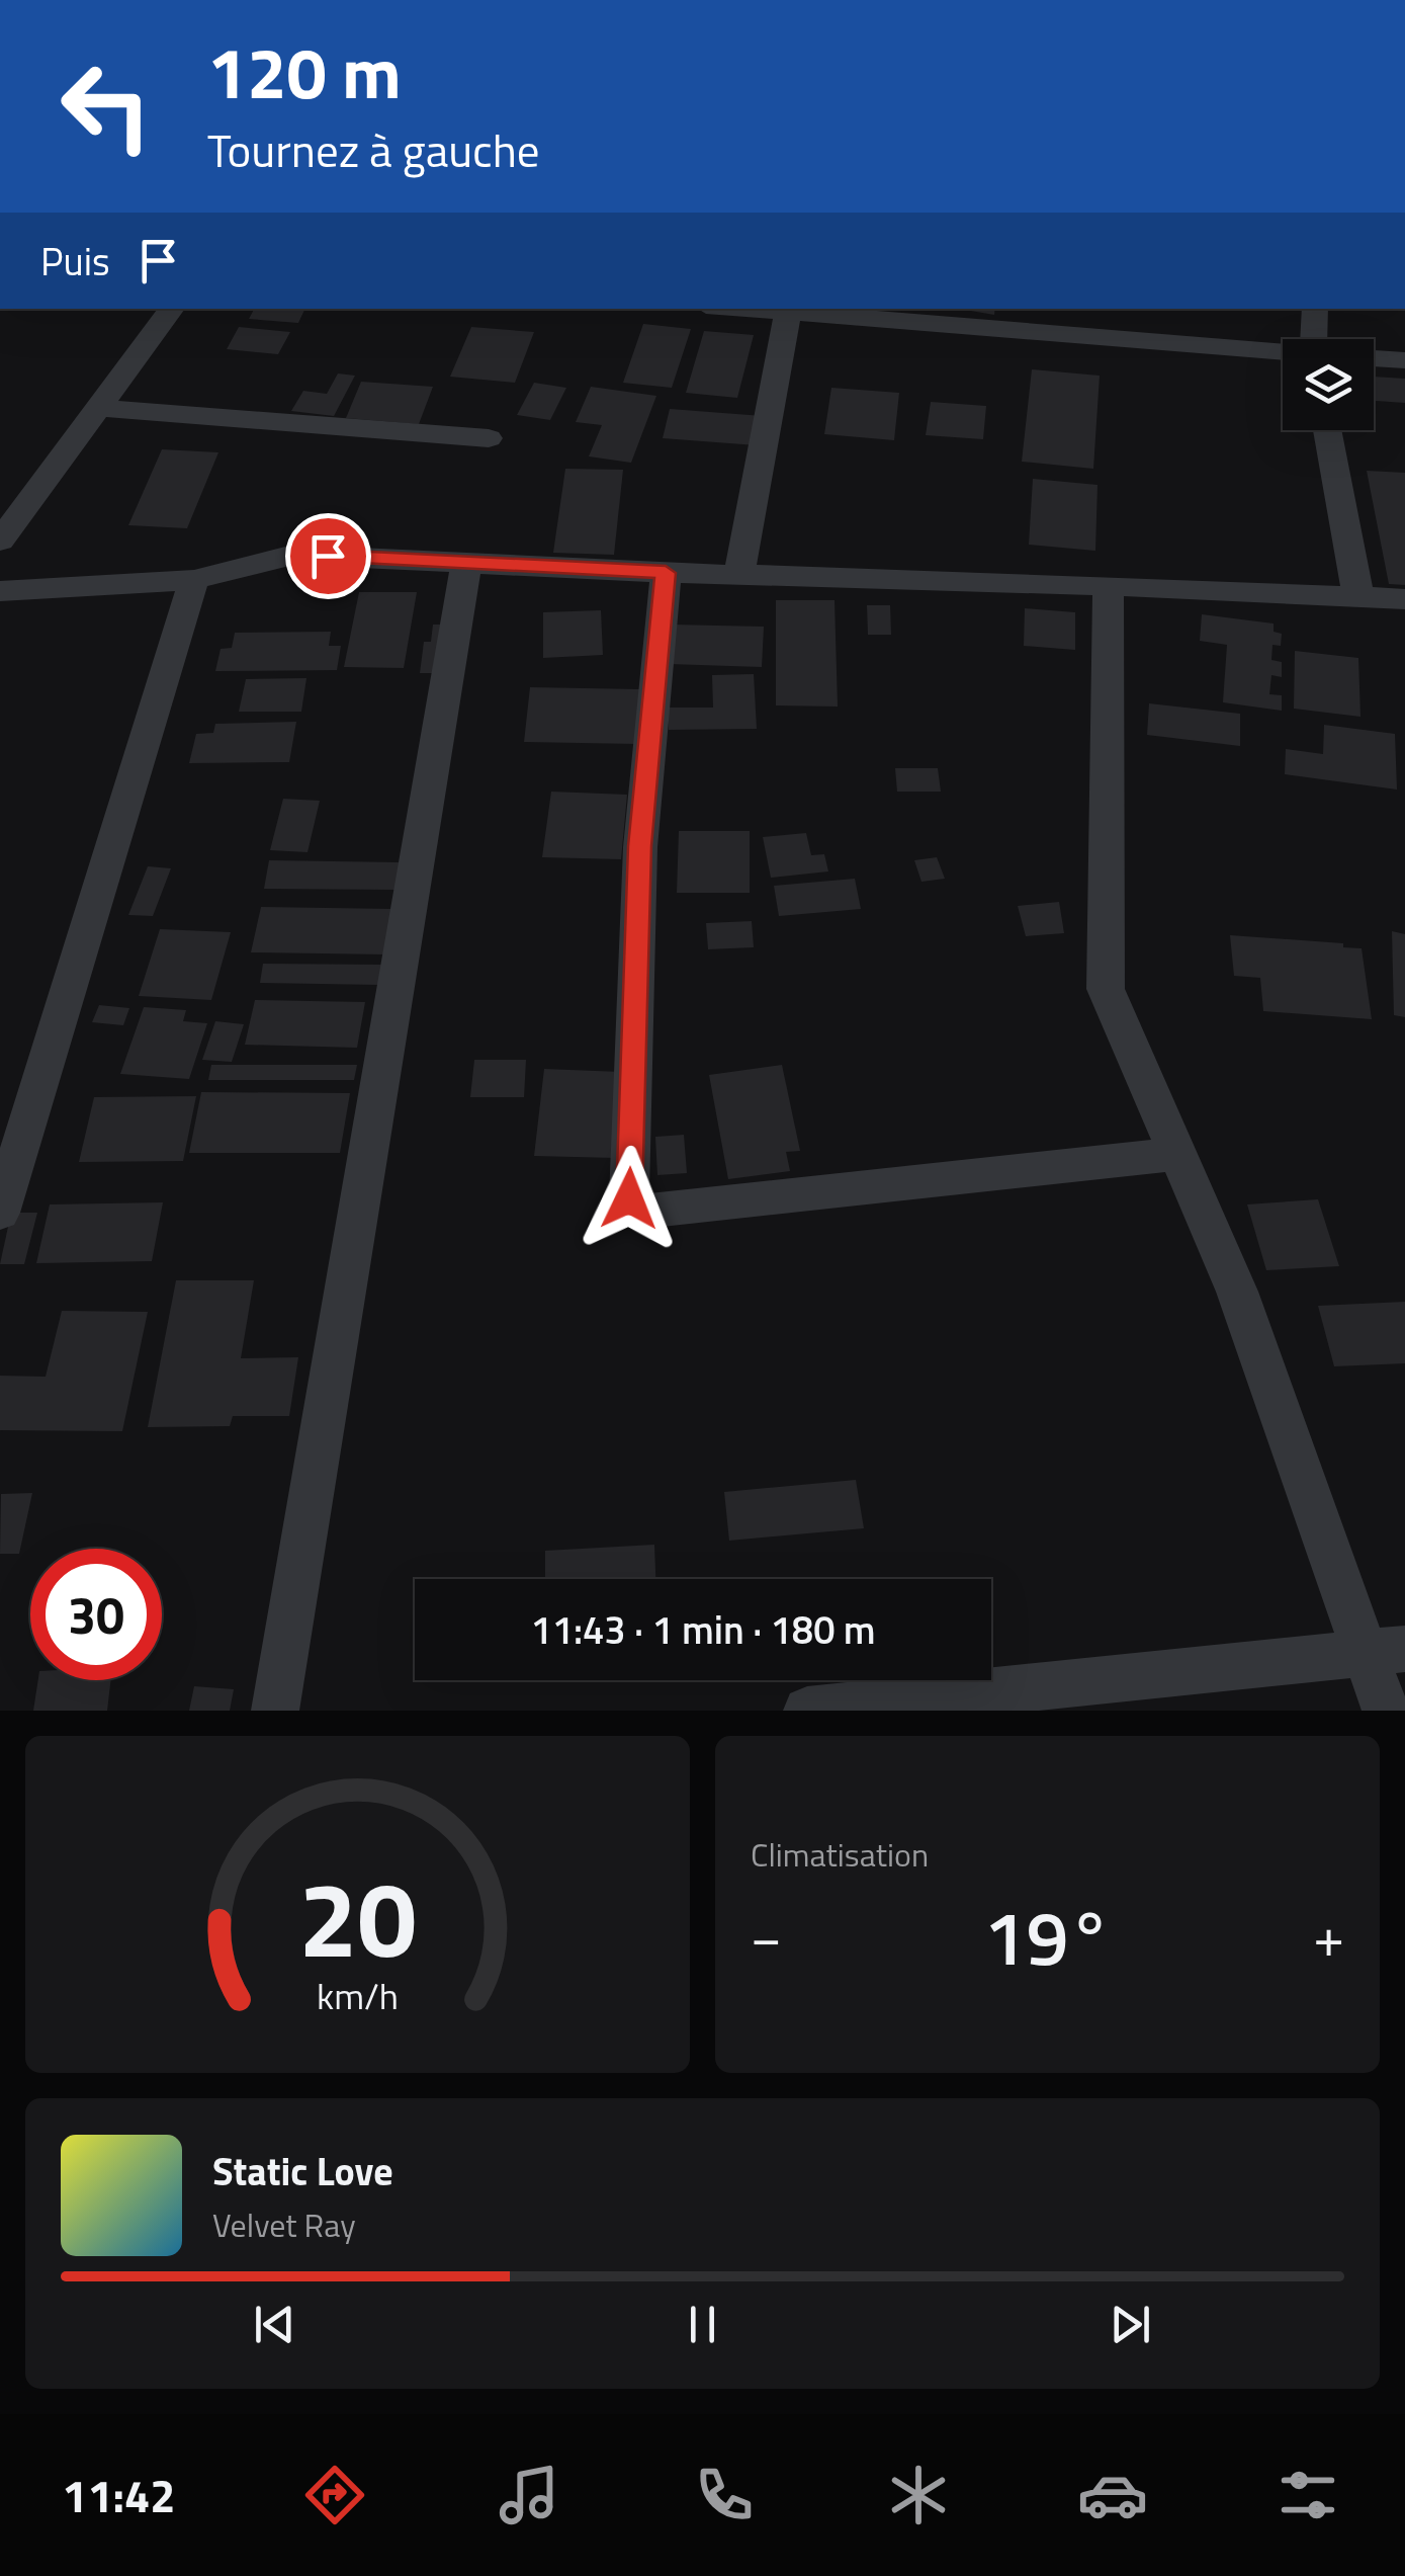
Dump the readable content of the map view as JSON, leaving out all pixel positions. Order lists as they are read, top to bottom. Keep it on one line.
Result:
{"page":{"turn":["120 m","Tournez à gauche"],"then":"Puis","limit":"30","trip":"11:43 · 1 min · 180 m","tile":"Climatisation","heat":["−","19°","+"],"song":["Static Love","Velvet Ray"],"tabs":"11:42","gauge":["20","km/h"]}}
